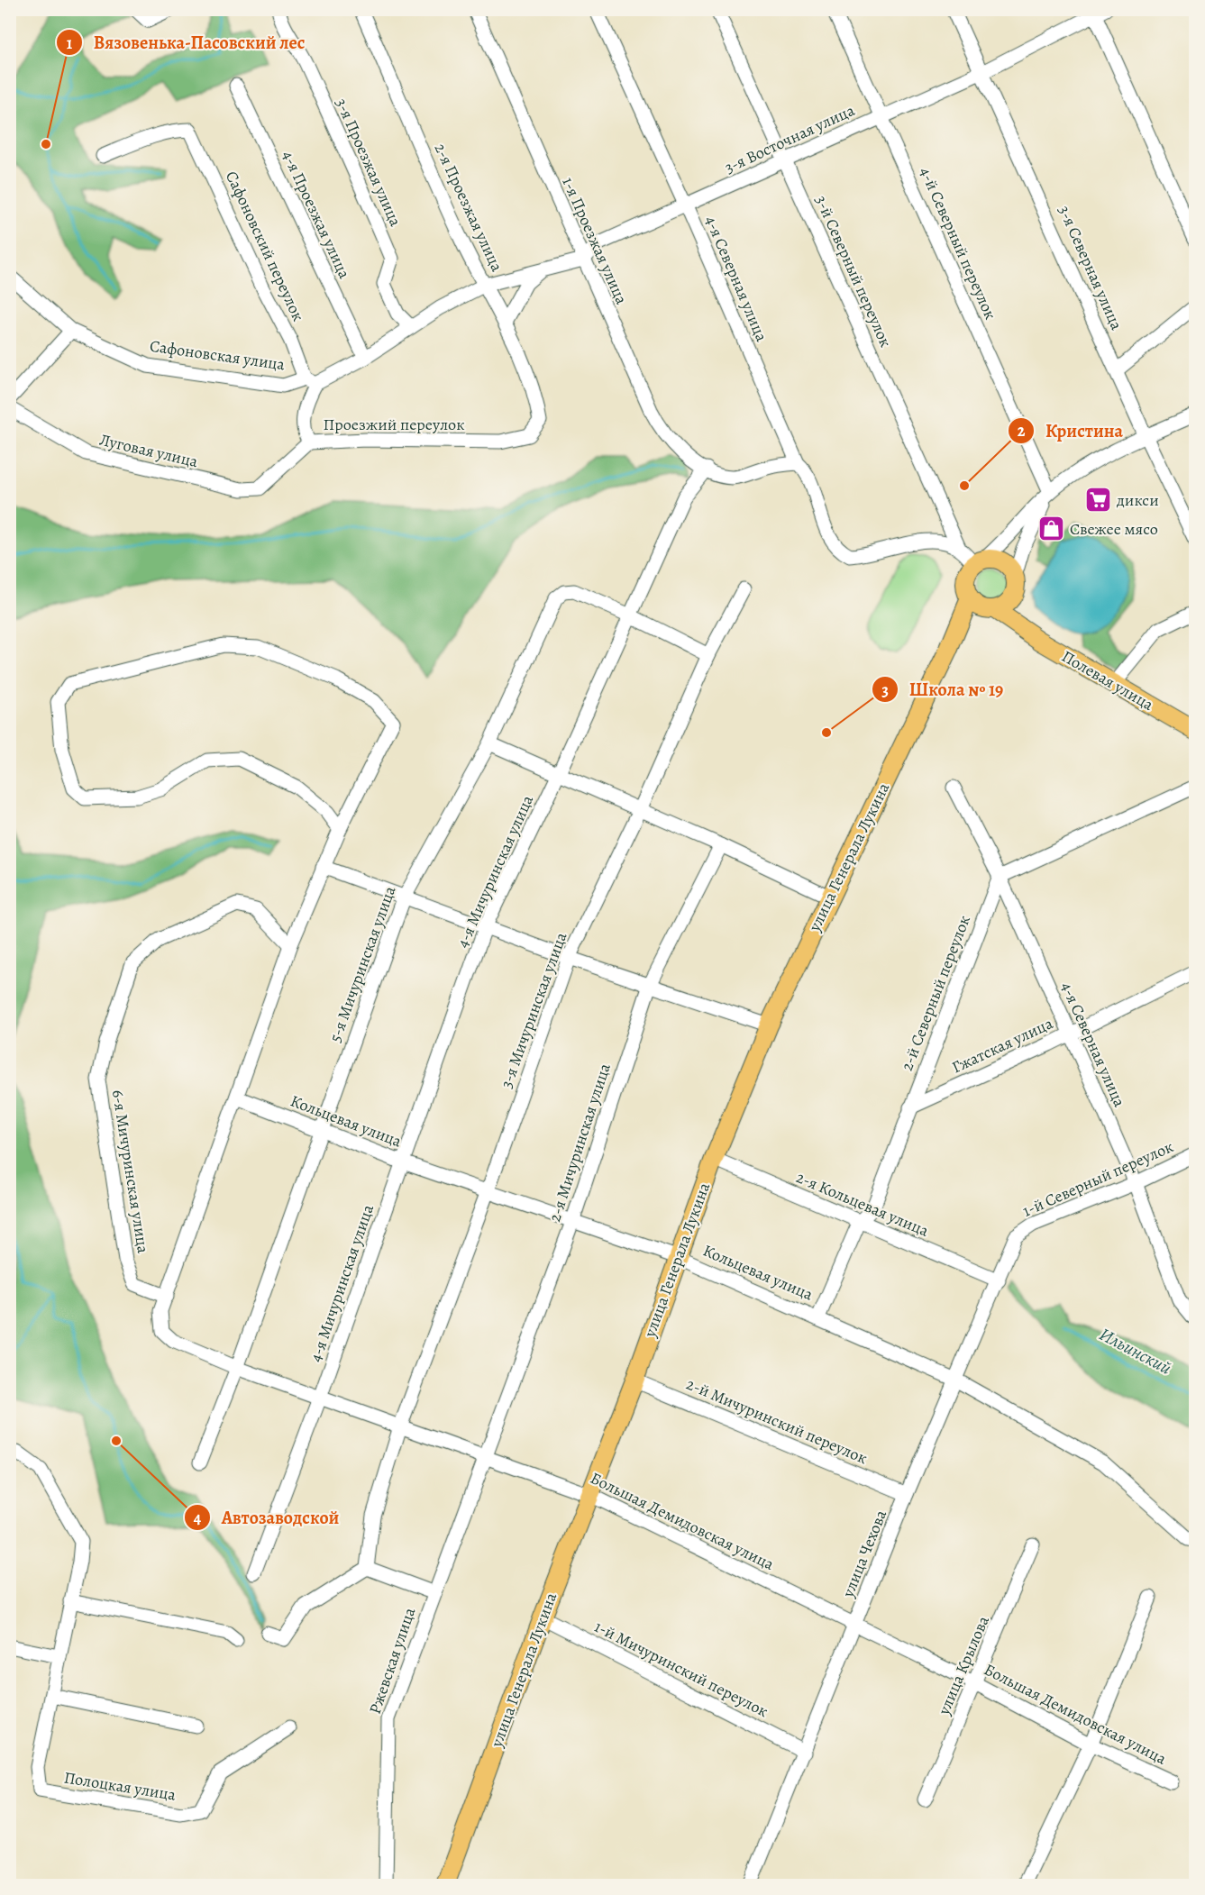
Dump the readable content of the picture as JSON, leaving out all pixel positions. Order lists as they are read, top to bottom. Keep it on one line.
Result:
{"streets":{"main road":["Полевая улица","улица Генерала Лукина"],"street":["3-я Восточная улица","3-я Проезжая улица","2-я Проезжая улица","4-я Проезжая улица","1-я Проезжая улица","4-й Северный переулок","Сафоновский переулок","3-я Северная улица","3-й Северный переулок","4-я Северная улица","Сафоновская улица","Проезжий переулок","Луговая улица","4-я Мичуринская улица","5-я Мичуринская улица","2-й Северный переулок","3-я Мичуринская улица","Гжатская улица","Кольцевая улица","2-я Мичуринская улица","6-я Мичуринская улица","1-й Северный переулок","2-я Кольцевая улица","2-й Мичуринский переулок","Большая Демидовская улица","улица Чехова","Ржевская улица","улица Крылова","1-й Мичуринский переулок","Полоцкая улица"]},"crossings":[["3-я Восточная улица","2-я Проезжая улица"],["3-я Восточная улица","1-я Проезжая улица"],["3-я Восточная улица","4-й Северный переулок"],["3-я Восточная улица","3-я Северная улица"],["3-я Восточная улица","3-й Северный переулок"],["3-я Восточная улица","4-я Северная улица"],["3-я Восточная улица","Сафоновская улица"],["3-я Проезжая улица","Сафоновская улица"],["2-я Проезжая улица","Сафоновская улица"],["2-я Проезжая улица","Проезжий переулок"],["4-я Проезжая улица","Сафоновская улица"],["1-я Проезжая улица","4-я Северная улица"],["1-я Проезжая улица","4-я Мичуринская улица"],["Сафоновский переулок","Сафоновская улица"],["3-й Северный переулок","4-я Северная улица"],["4-я Северная улица","2-й Северный переулок"],["4-я Северная улица","Гжатская улица"],["4-я Северная улица","1-й Северный переулок"],["Проезжий переулок","Луговая улица"],["Полевая улица","улица Генерала Лукина"],["улица Генерала Лукина","Кольцевая улица"],["улица Генерала Лукина","2-я Кольцевая улица"],["улица Генерала Лукина","2-й Мичуринский переулок"],["улица Генерала Лукина","Большая Демидовская улица"],["улица Генерала Лукина","1-й Мичуринский переулок"],["4-я Мичуринская улица","5-я Мичуринская улица"],["4-я Мичуринская улица","Кольцевая улица"],["4-я Мичуринская улица","Большая Демидовская улица"],["5-я Мичуринская улица","Кольцевая улица"],["5-я Мичуринская улица","Большая Демидовская улица"],["2-й Северный переулок","Гжатская улица"],["2-й Северный переулок","Кольцевая улица"],["2-й Северный переулок","2-я Кольцевая улица"],["3-я Мичуринская улица","Кольцевая улица"],["3-я Мичуринская улица","Большая Демидовская улица"],["Кольцевая улица","2-я Мичуринская улица"],["Кольцевая улица","улица Чехова"],["2-я Мичуринская улица","Большая Демидовская улица"],["2-я Мичуринская улица","Ржевская улица"],["6-я Мичуринская улица","Большая Демидовская улица"],["1-й Северный переулок","улица Чехова"],["2-я Кольцевая улица","улица Чехова"],["2-й Мичуринский переулок","улица Чехова"],["Большая Демидовская улица","улица Чехова"],["Большая Демидовская улица","Ржевская улица"],["Большая Демидовская улица","улица Крылова"],["улица Чехова","1-й Мичуринский переулок"]],"water":["Ильинский"],"places":{"other":["Вязовенька-Пасовский лес","Кристина","Школа № 19","Автозаводской"],"supermarket":["дикси"],"shop":["Свежее мясо"]}}
